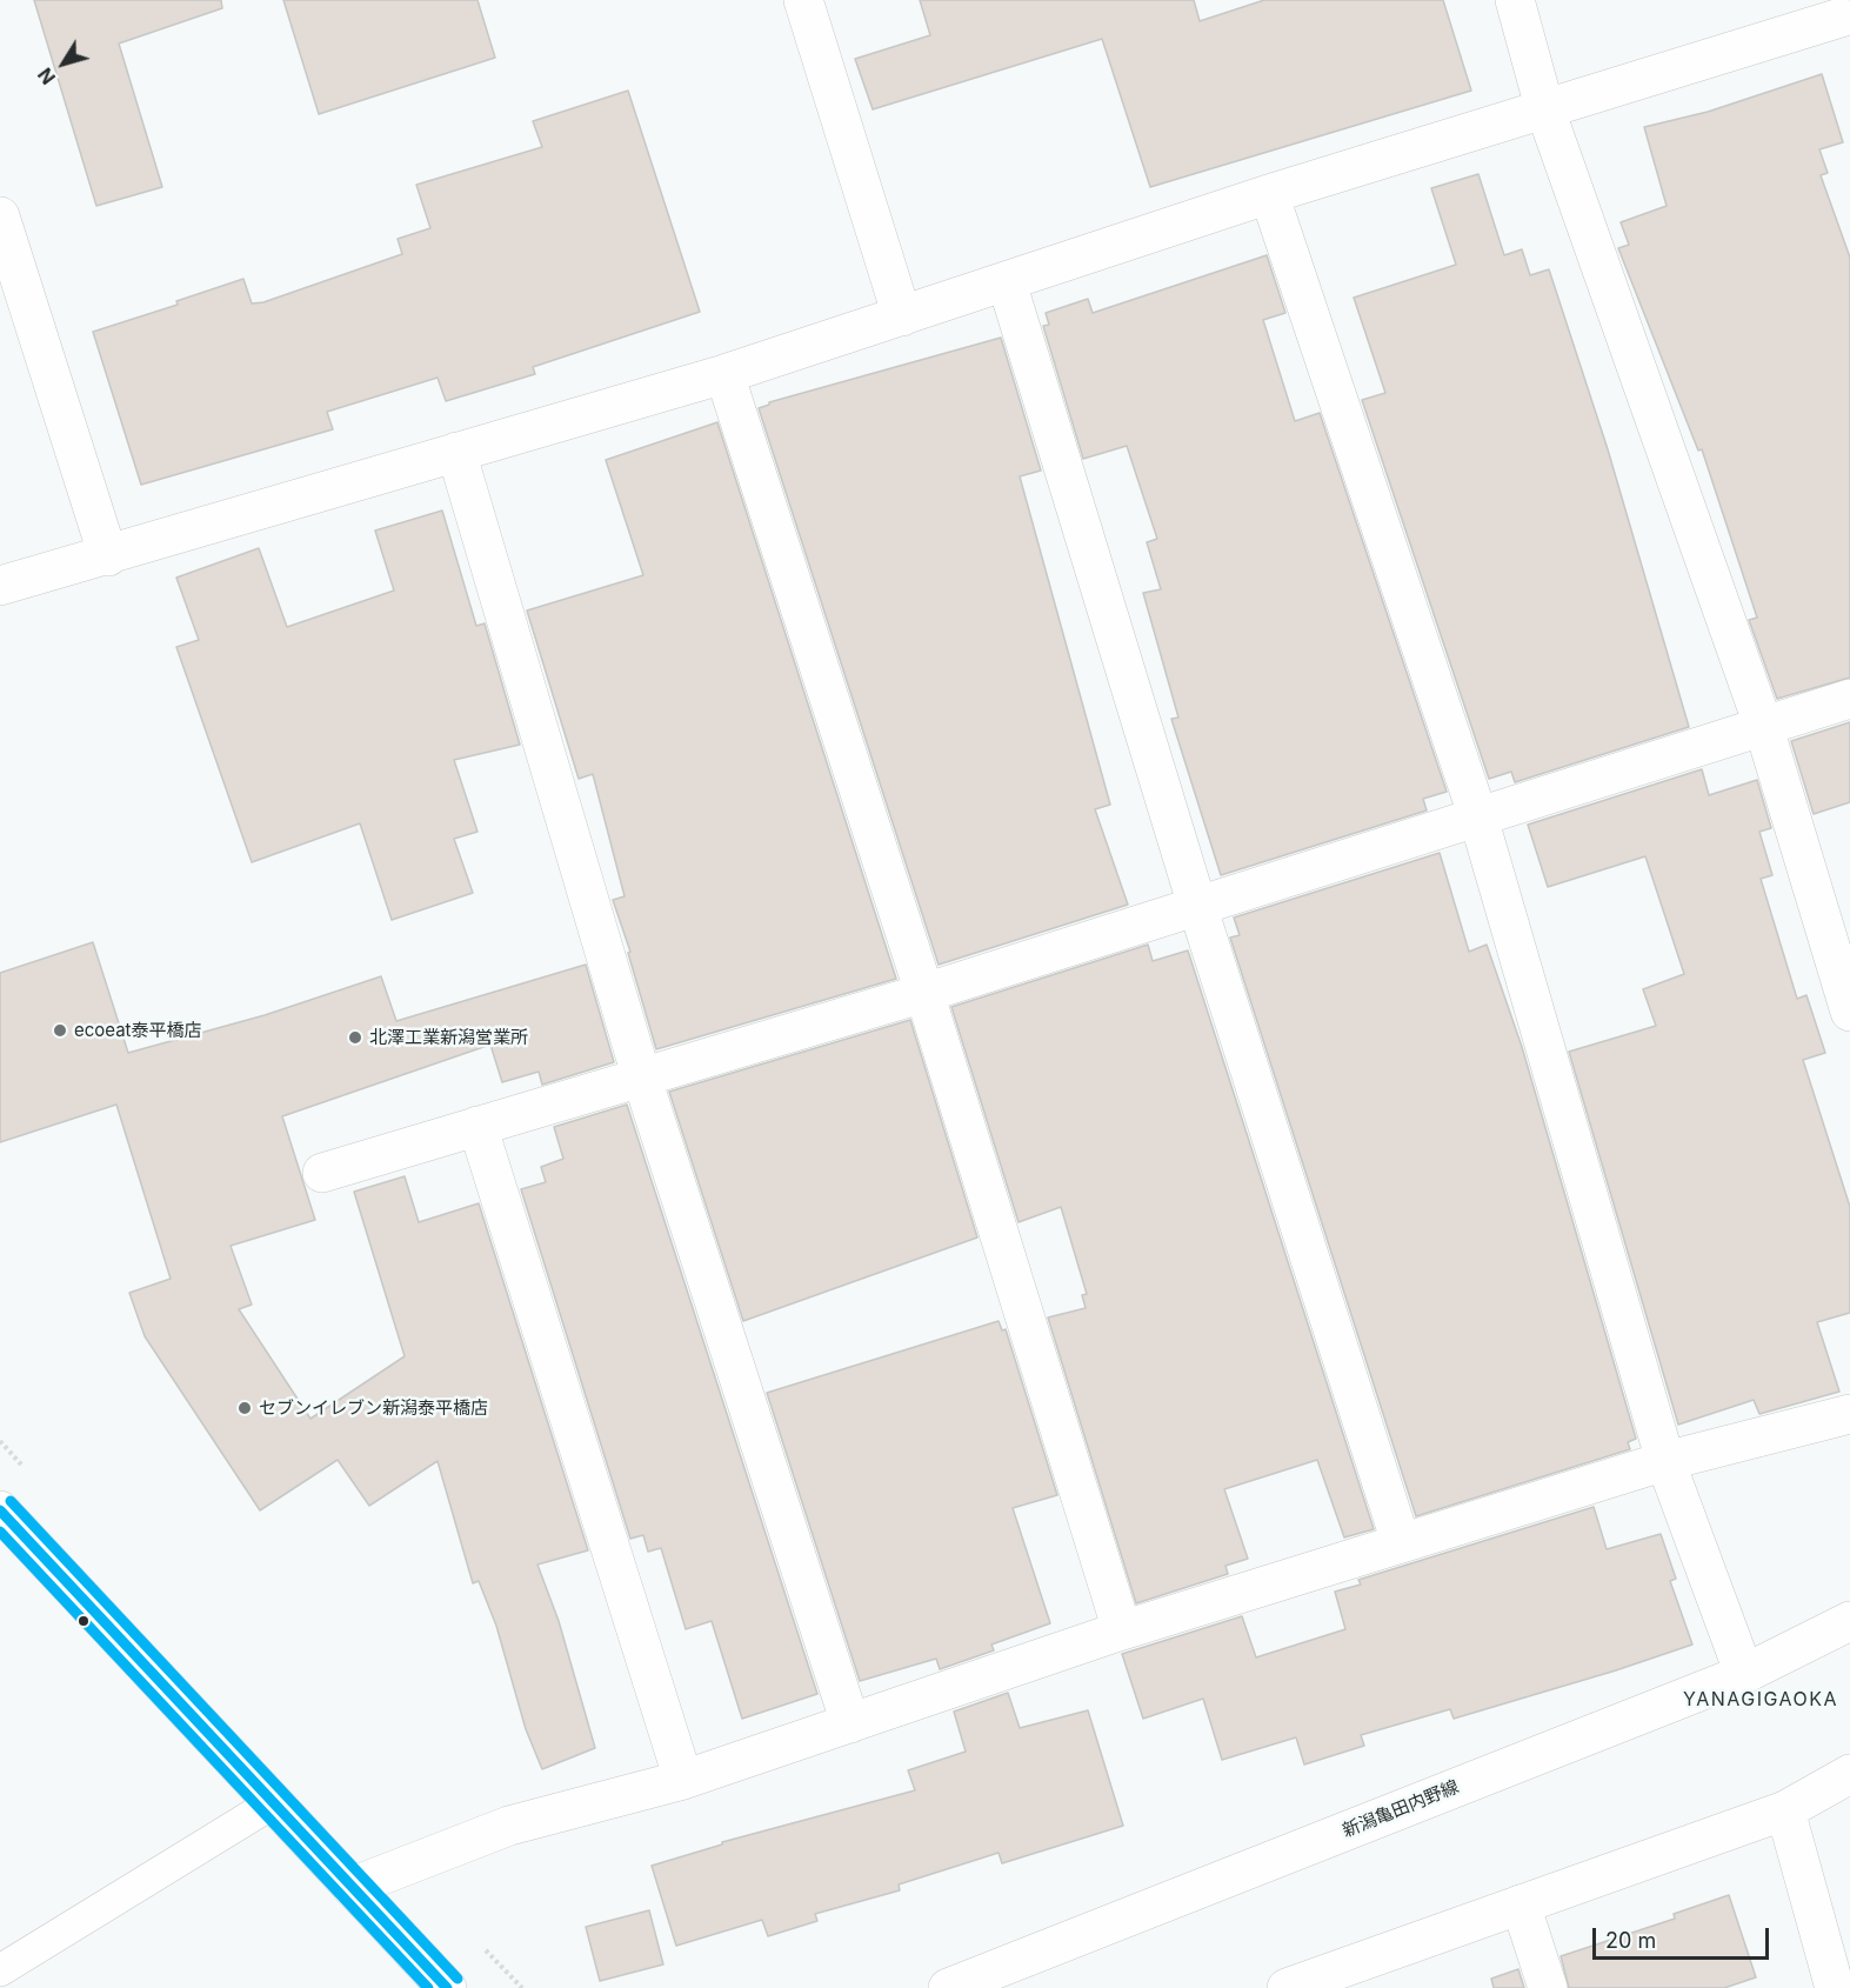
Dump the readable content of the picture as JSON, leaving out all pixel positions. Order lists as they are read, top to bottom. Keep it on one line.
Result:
{"streets":{"street":["新潟亀田内野線"]},"districts":["YANAGIGAOKA"],"places":["ecoeat泰平橋店","北澤工業新潟営業所","セブンイレブン新潟泰平橋店"],"scale_bar":"20 m","north":"bottom left"}
